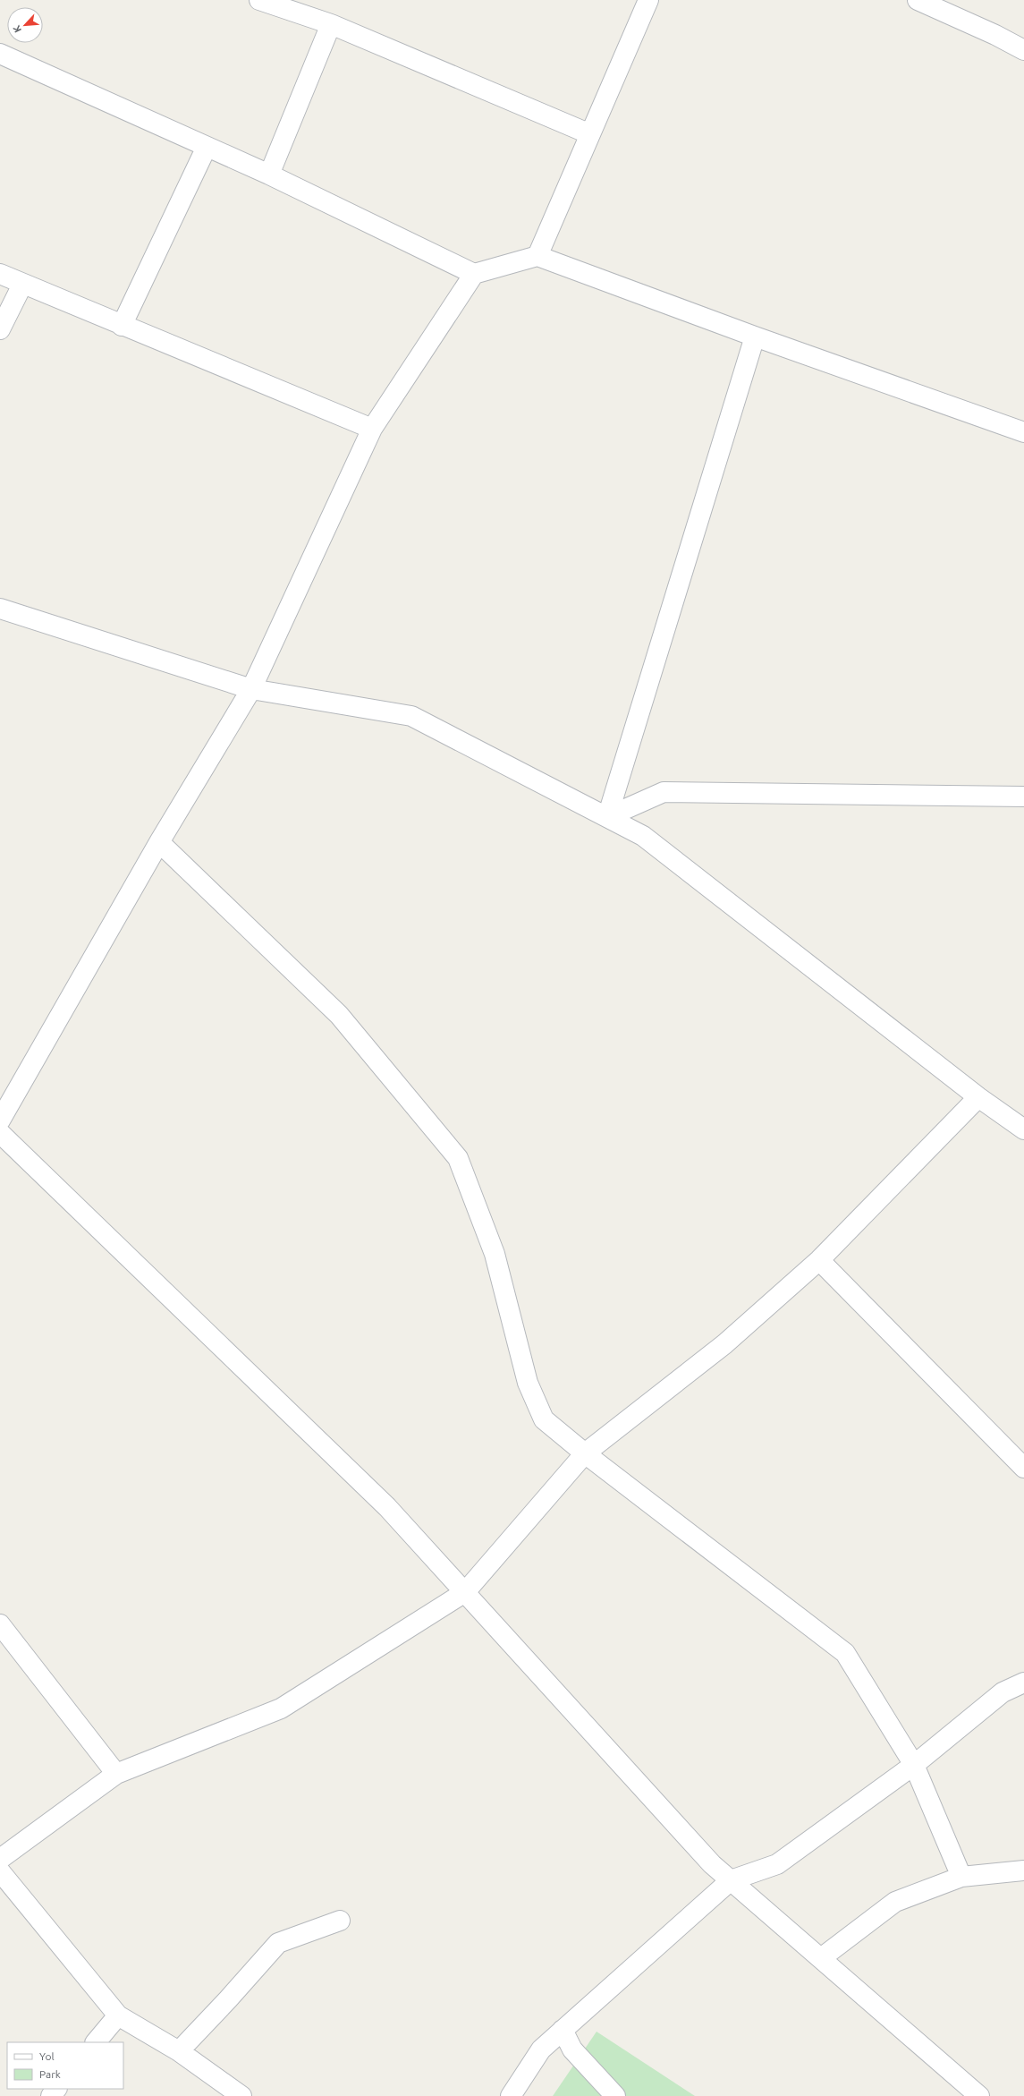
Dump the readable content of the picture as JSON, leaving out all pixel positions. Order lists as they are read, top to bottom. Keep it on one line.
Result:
{"legend":["Yol","Park"],"north":"bottom left"}
